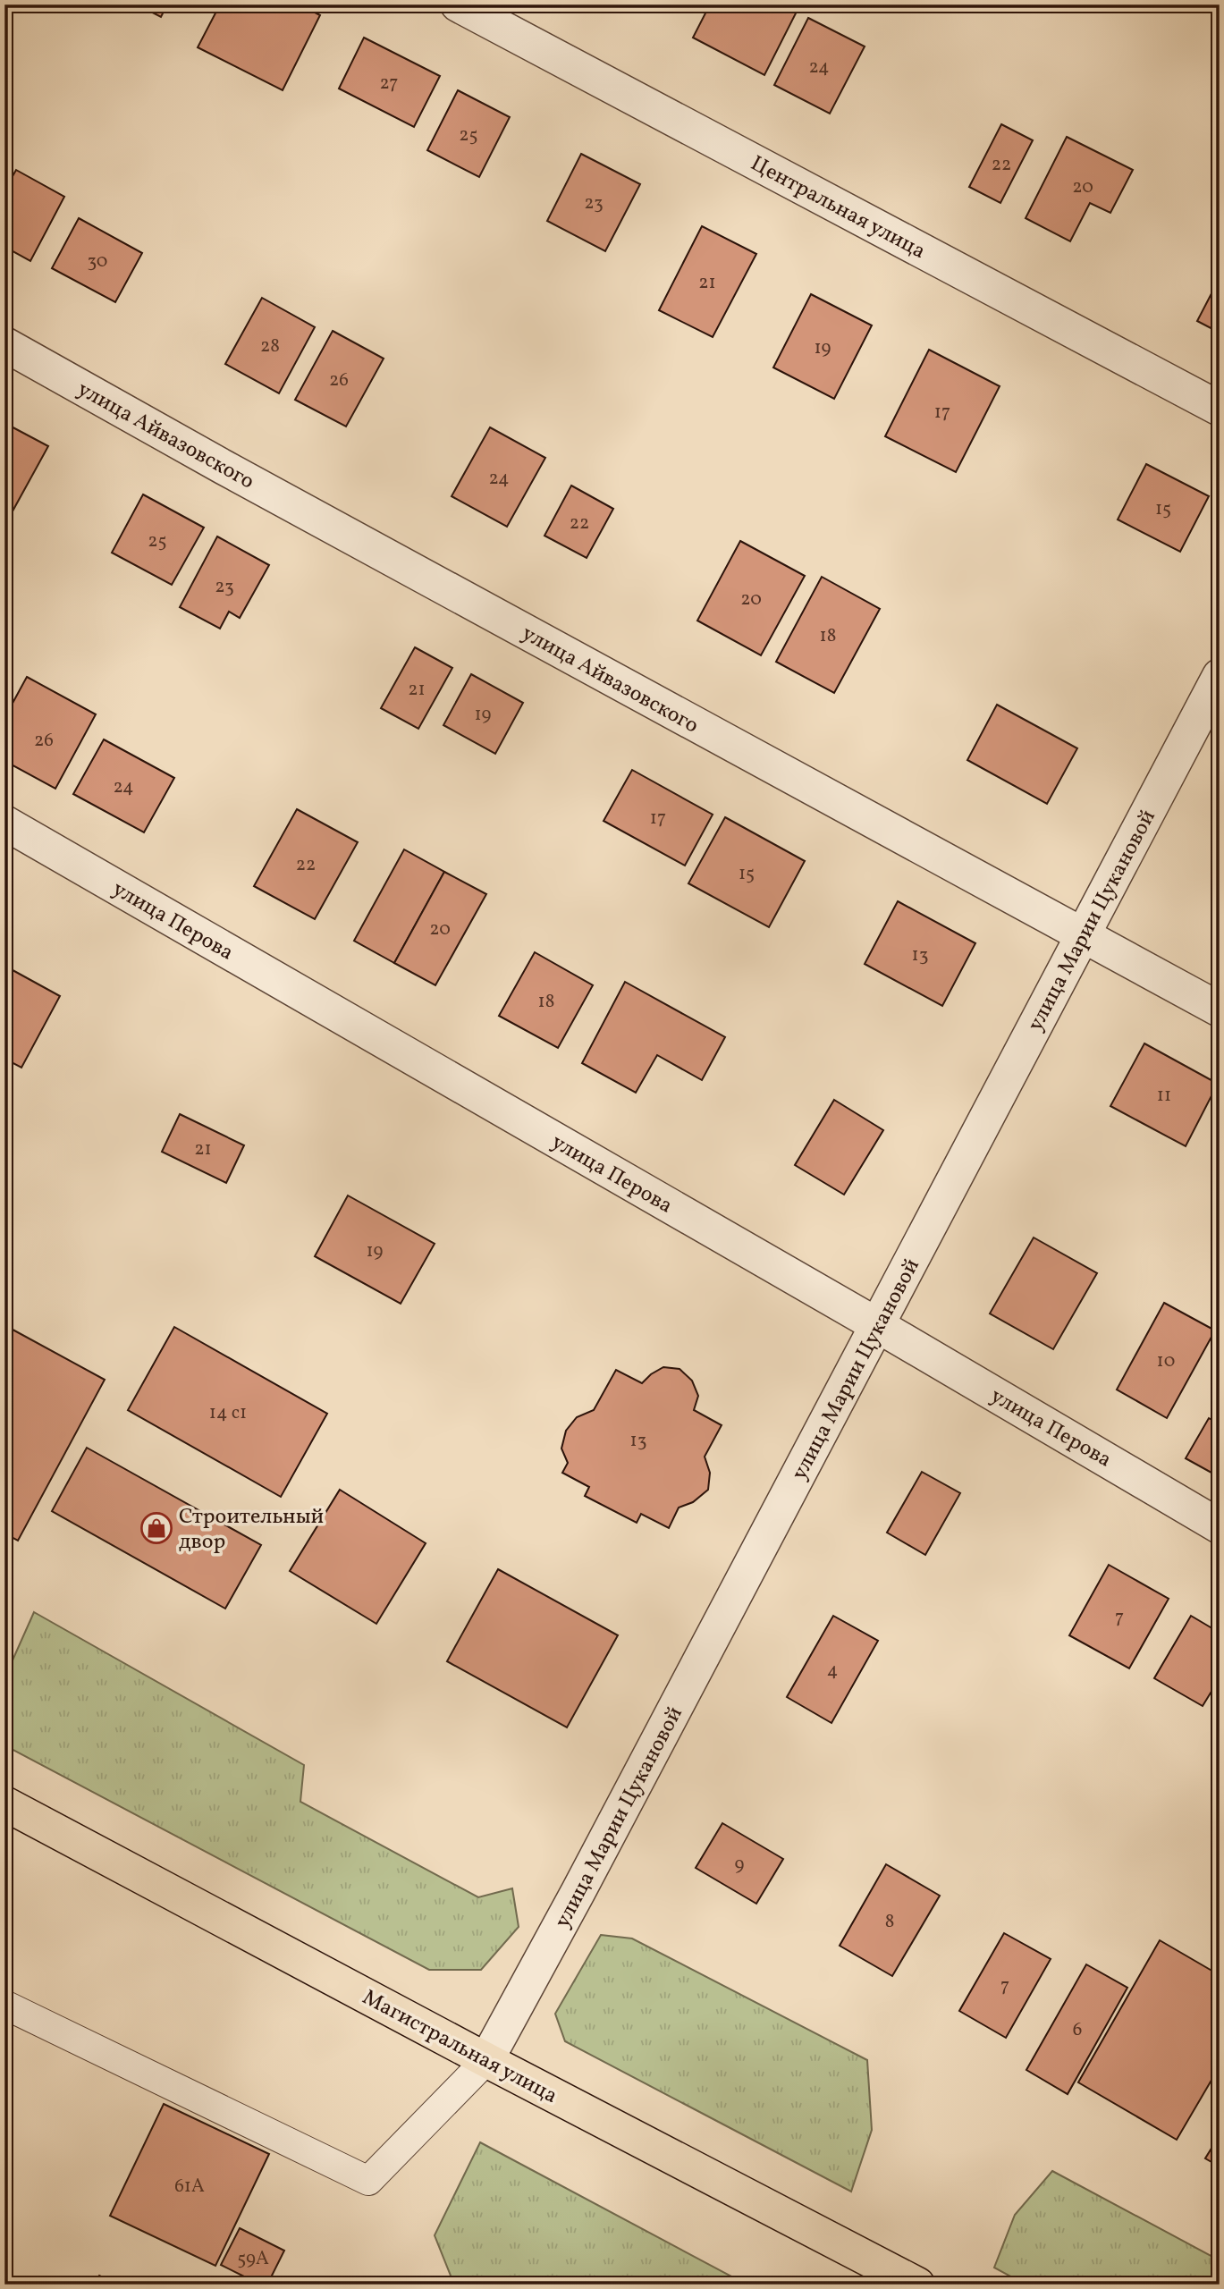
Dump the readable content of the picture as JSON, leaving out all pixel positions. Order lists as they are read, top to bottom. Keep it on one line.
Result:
{"streets":{"main road":["Магистральная улица"],"street":["Центральная улица","улица Айвазовского","улица Перова","улица Марии Цукановой"]},"crossings":[["улица Айвазовского","улица Марии Цукановой"],["улица Перова","улица Марии Цукановой"],["улица Марии Цукановой","Магистральная улица"]],"places":{"shop":["Строительный двор"]},"house_numbers":["24","27","25","22","20","23","30","21","28","19","26","17","24","15","22","25","23","20","18","21","19","26","24","17","22","15","20","13","18","11","21","19","10","14 с1","13","7","4","9","8","7","6","61А","59А"]}
